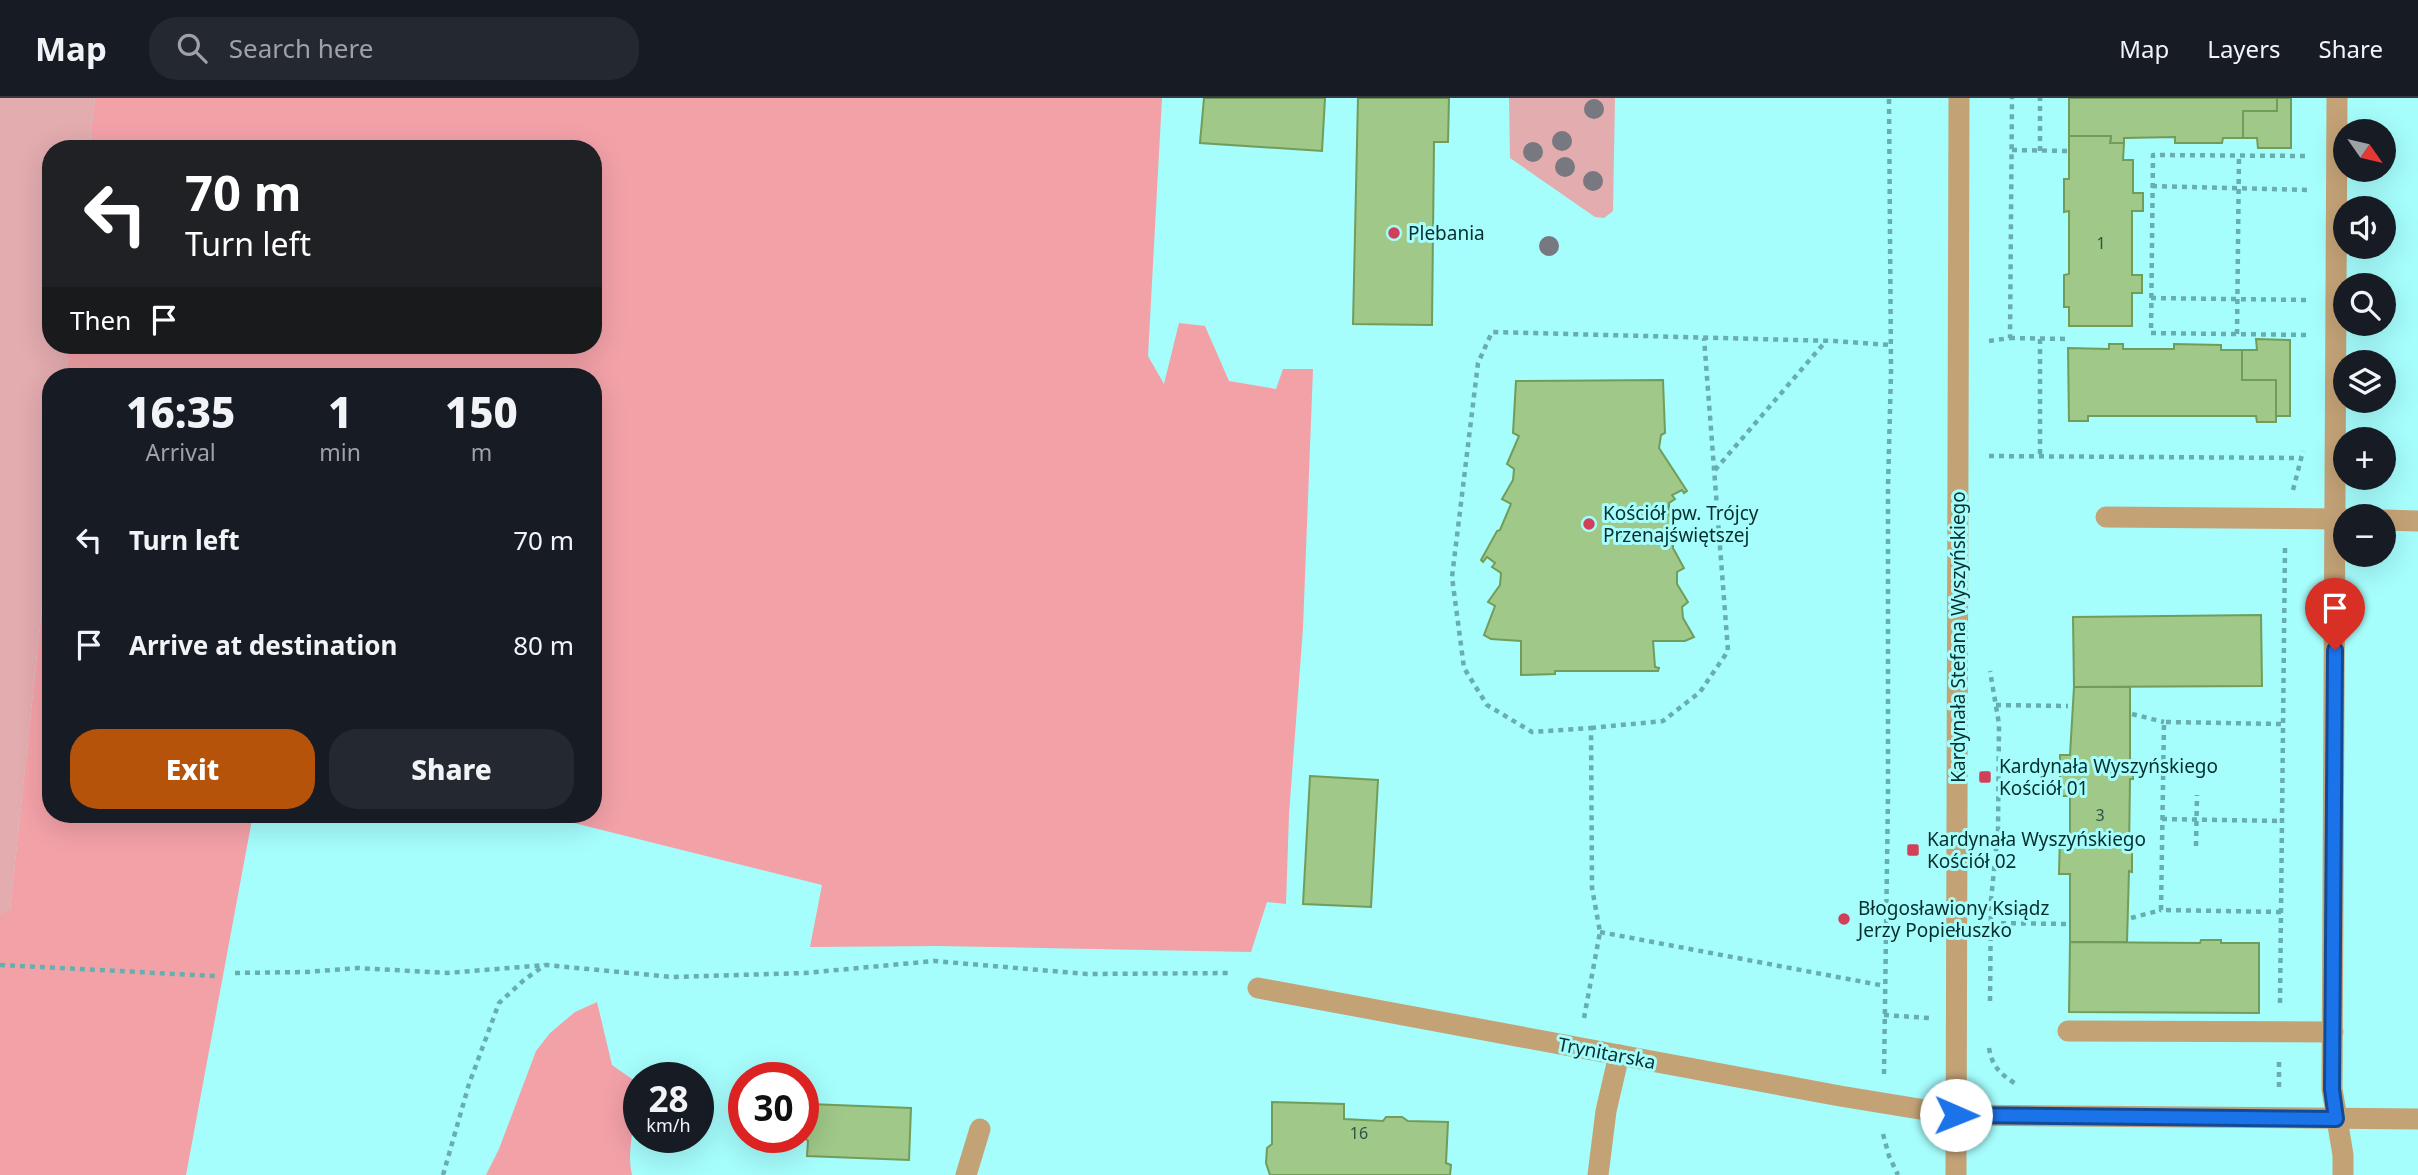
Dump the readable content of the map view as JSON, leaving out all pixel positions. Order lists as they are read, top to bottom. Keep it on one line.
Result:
{"streets":{"street":["Kardynała Stefana Wyszyńskiego","Trynitarska"]},"crossings":[["Kardynała Stefana Wyszyńskiego","Trynitarska"]],"places":{"other":["Plebania","Kościół pw. Trójcy Przenajświętszej","Błogosławiony Ksiądz Jerzy Popiełuszko"],"transit":["Kardynała Wyszyńskiego Kościół 01","Kardynała Wyszyńskiego Kościół 02"]},"house_numbers":["1","3","16"],"north":"bottom right","page":{"header":"Map","search":"Search here","nav":["Map","Layers","Share"],"map_buttons":["+","−"],"turn":["70 m","Turn left"],"then":"Then","eta":["16:35","Arrival","1","min","150","m"],"list":[{"name":"Turn left","value":"70 m"},{"name":"Arrive at destination","value":"80 m"}],"buttons":["Exit","Share"],"speed":"28 km/h","limit":"30"}}
